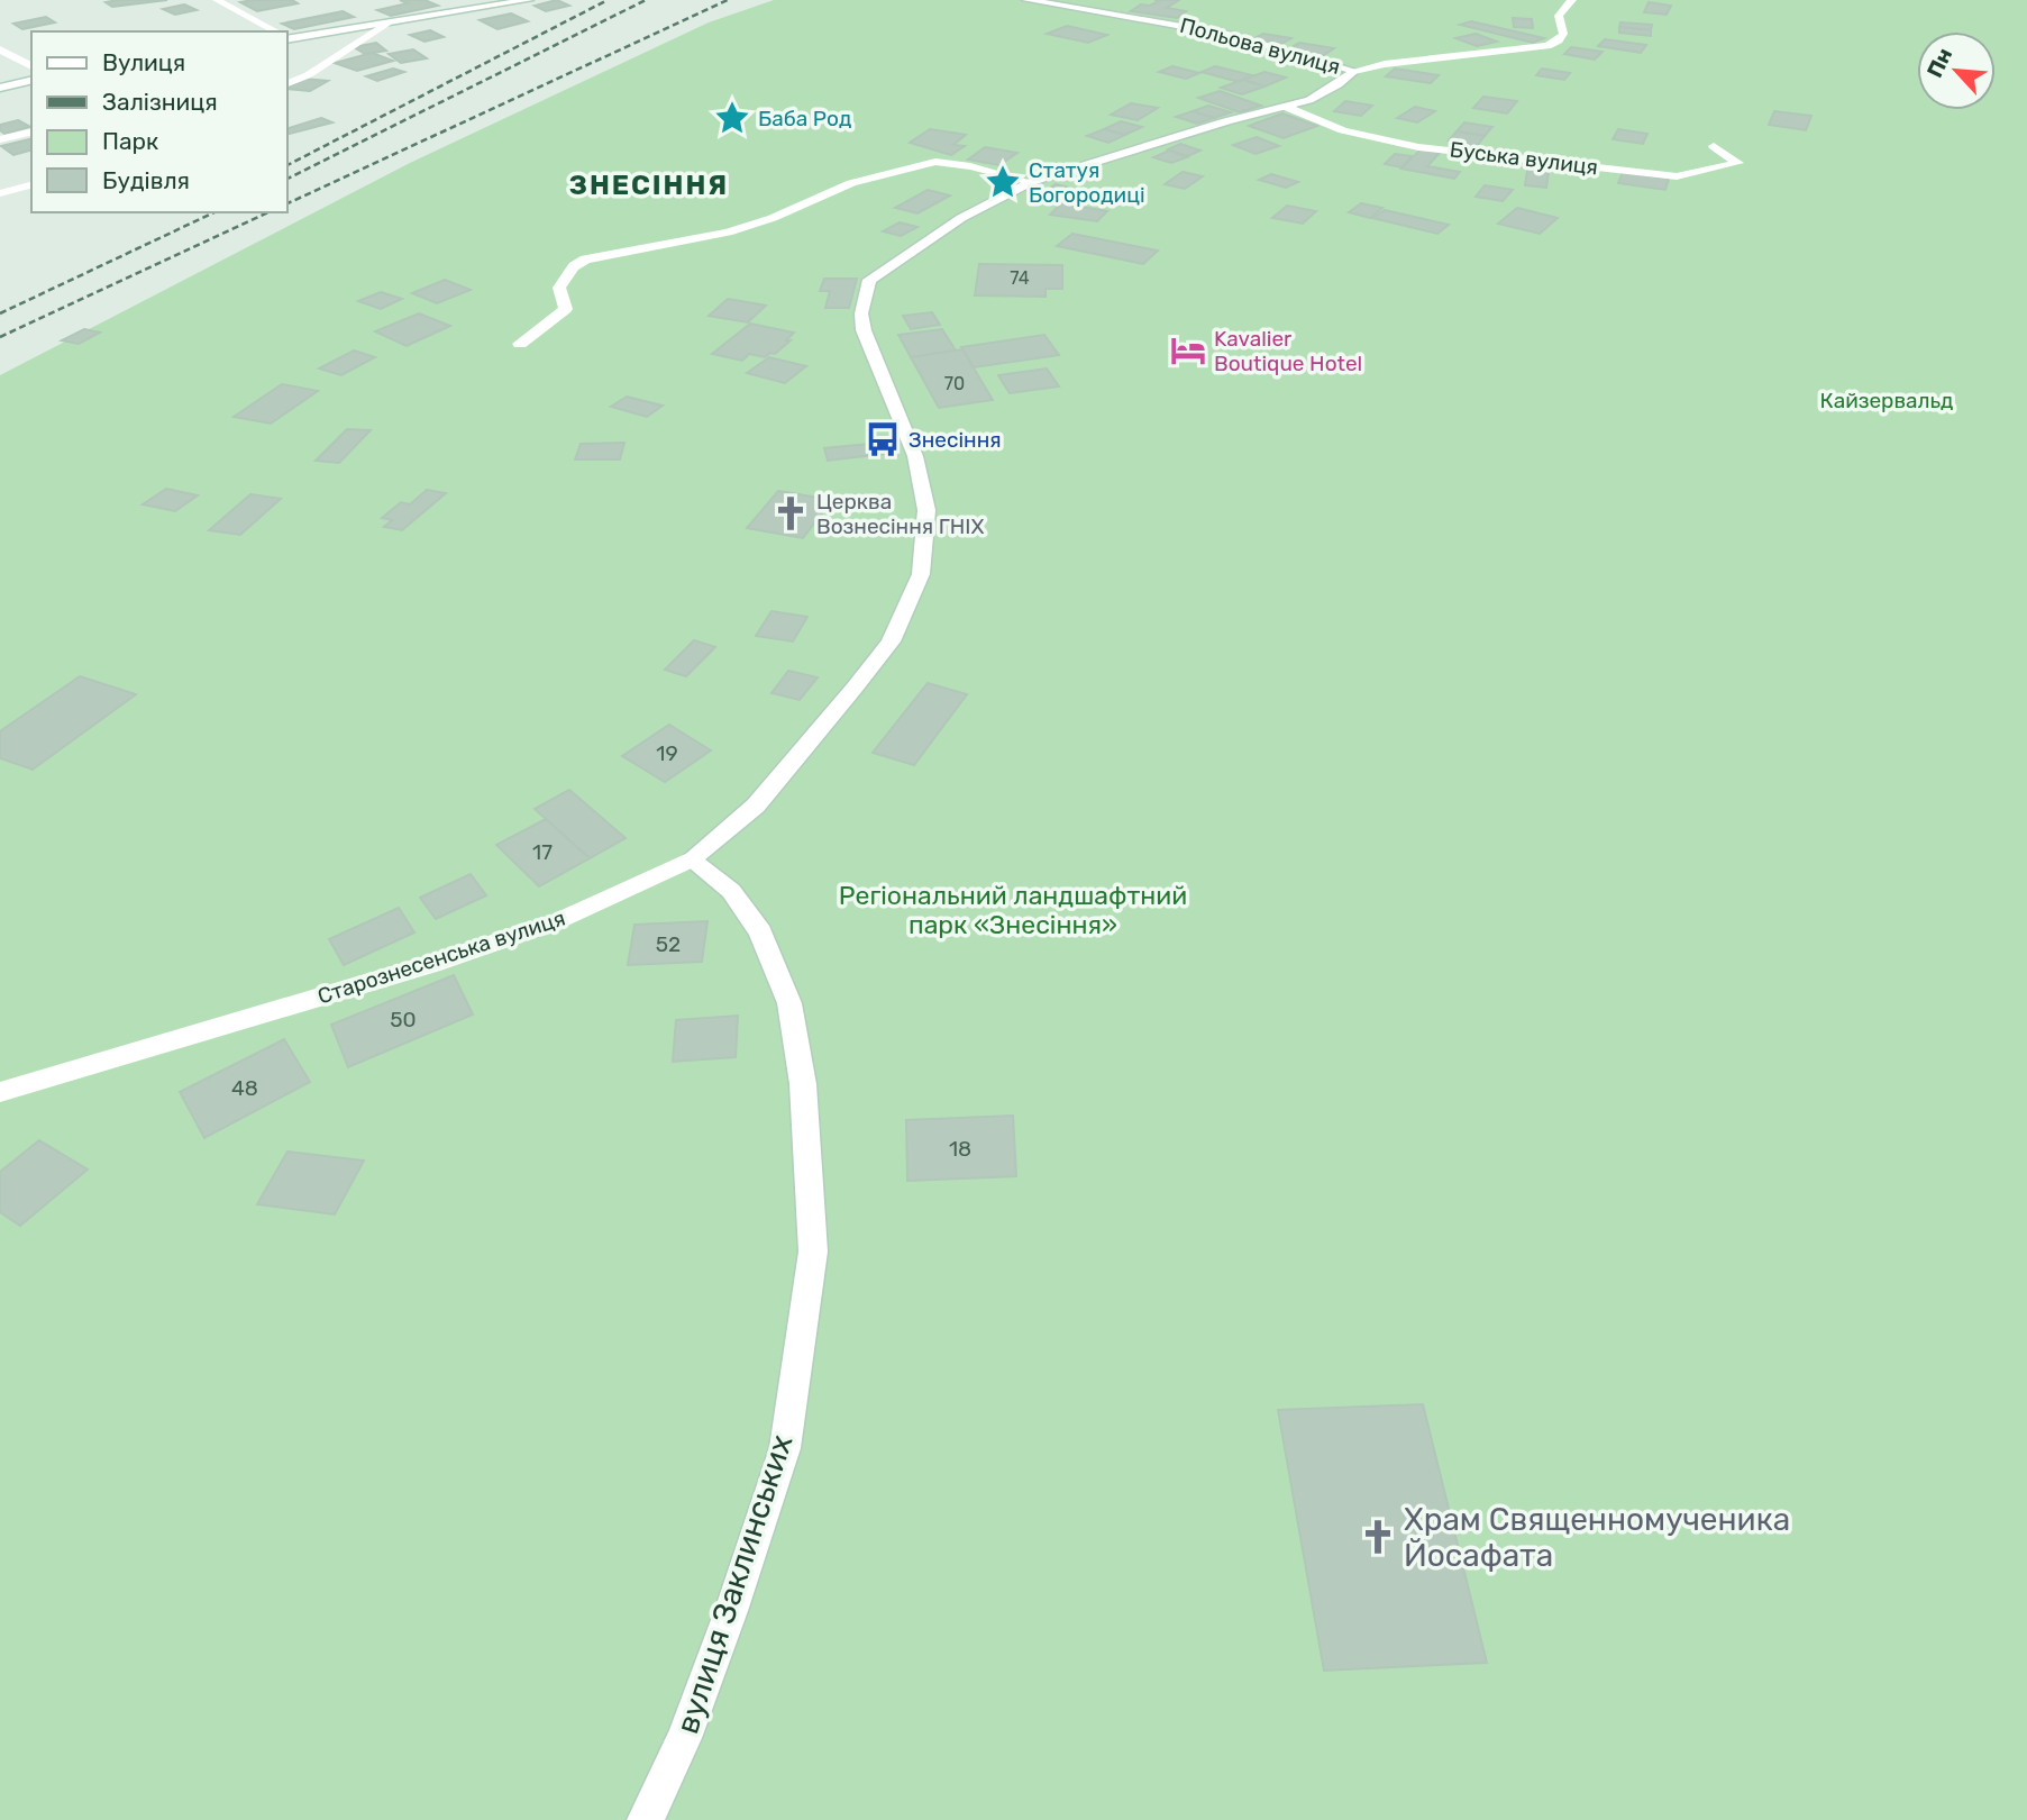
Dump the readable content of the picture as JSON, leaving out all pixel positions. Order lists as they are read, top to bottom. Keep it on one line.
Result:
{"streets":{"street":["Польова вулиця","Буська вулиця","Старознесенська вулиця","вулиця Заклинських"]},"crossings":[["Польова вулиця","Старознесенська вулиця"],["Буська вулиця","Старознесенська вулиця"],["Старознесенська вулиця","вулиця Заклинських"]],"districts":["ЗНЕСІННЯ"],"parks":["Кайзервальд","Регіональний ландшафтний парк «Знесіння»"],"places":{"place":["Баба Род","Статуя Богородиці"],"hotel":["Kavalier Boutique Hotel"],"bus stop":["Знесіння"],"church":["Церква Вознесіння ГНІХ","Храм Священномученика Йосафата"]},"house_numbers":["74","70","19","17","52","50","48","18"],"legend":["Вулиця","Залізниця","Парк","Будівля"],"north":"top left"}
